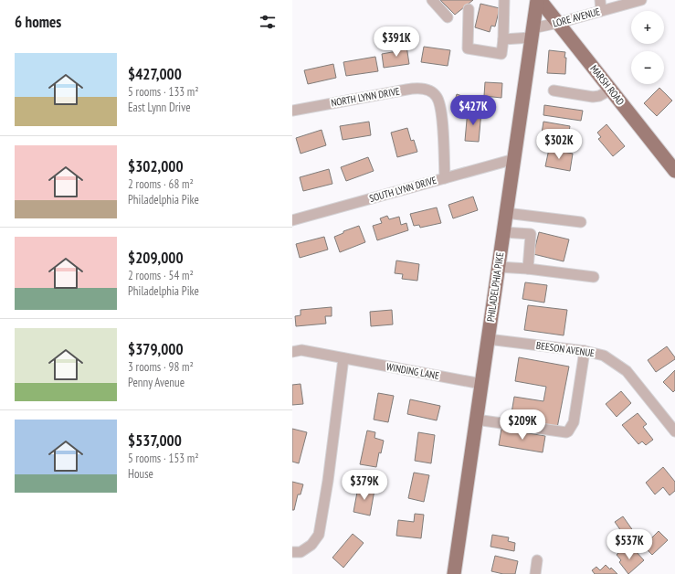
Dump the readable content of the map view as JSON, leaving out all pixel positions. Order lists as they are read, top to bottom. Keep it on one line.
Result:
{"streets":{"main road":["MARSH ROAD","PHILADELPHIA PIKE"],"street":["LORE AVENUE","NORTH LYNN DRIVE","SOUTH LYNN DRIVE","BEESON AVENUE","WINDING LANE"]},"crossings":[["LORE AVENUE","MARSH ROAD"],["LORE AVENUE","PHILADELPHIA PIKE"],["NORTH LYNN DRIVE","SOUTH LYNN DRIVE"],["SOUTH LYNN DRIVE","PHILADELPHIA PIKE"],["PHILADELPHIA PIKE","BEESON AVENUE"],["PHILADELPHIA PIKE","WINDING LANE"]],"page":{"heading":"6 homes","map_buttons":["+","−"],"price":["$391K","$427K","$302K","$209K","$379K","$537K"],"list":[{"name":"$427,000","note":"5 rooms · 133 m² · East Lynn Drive"},{"name":"$302,000","note":"2 rooms · 68 m² · Philadelphia Pike"},{"name":"$209,000","note":"2 rooms · 54 m² · Philadelphia Pike"},{"name":"$379,000","note":"3 rooms · 98 m² · Penny Avenue"},{"name":"$537,000","note":"5 rooms · 153 m² · House"}]}}
